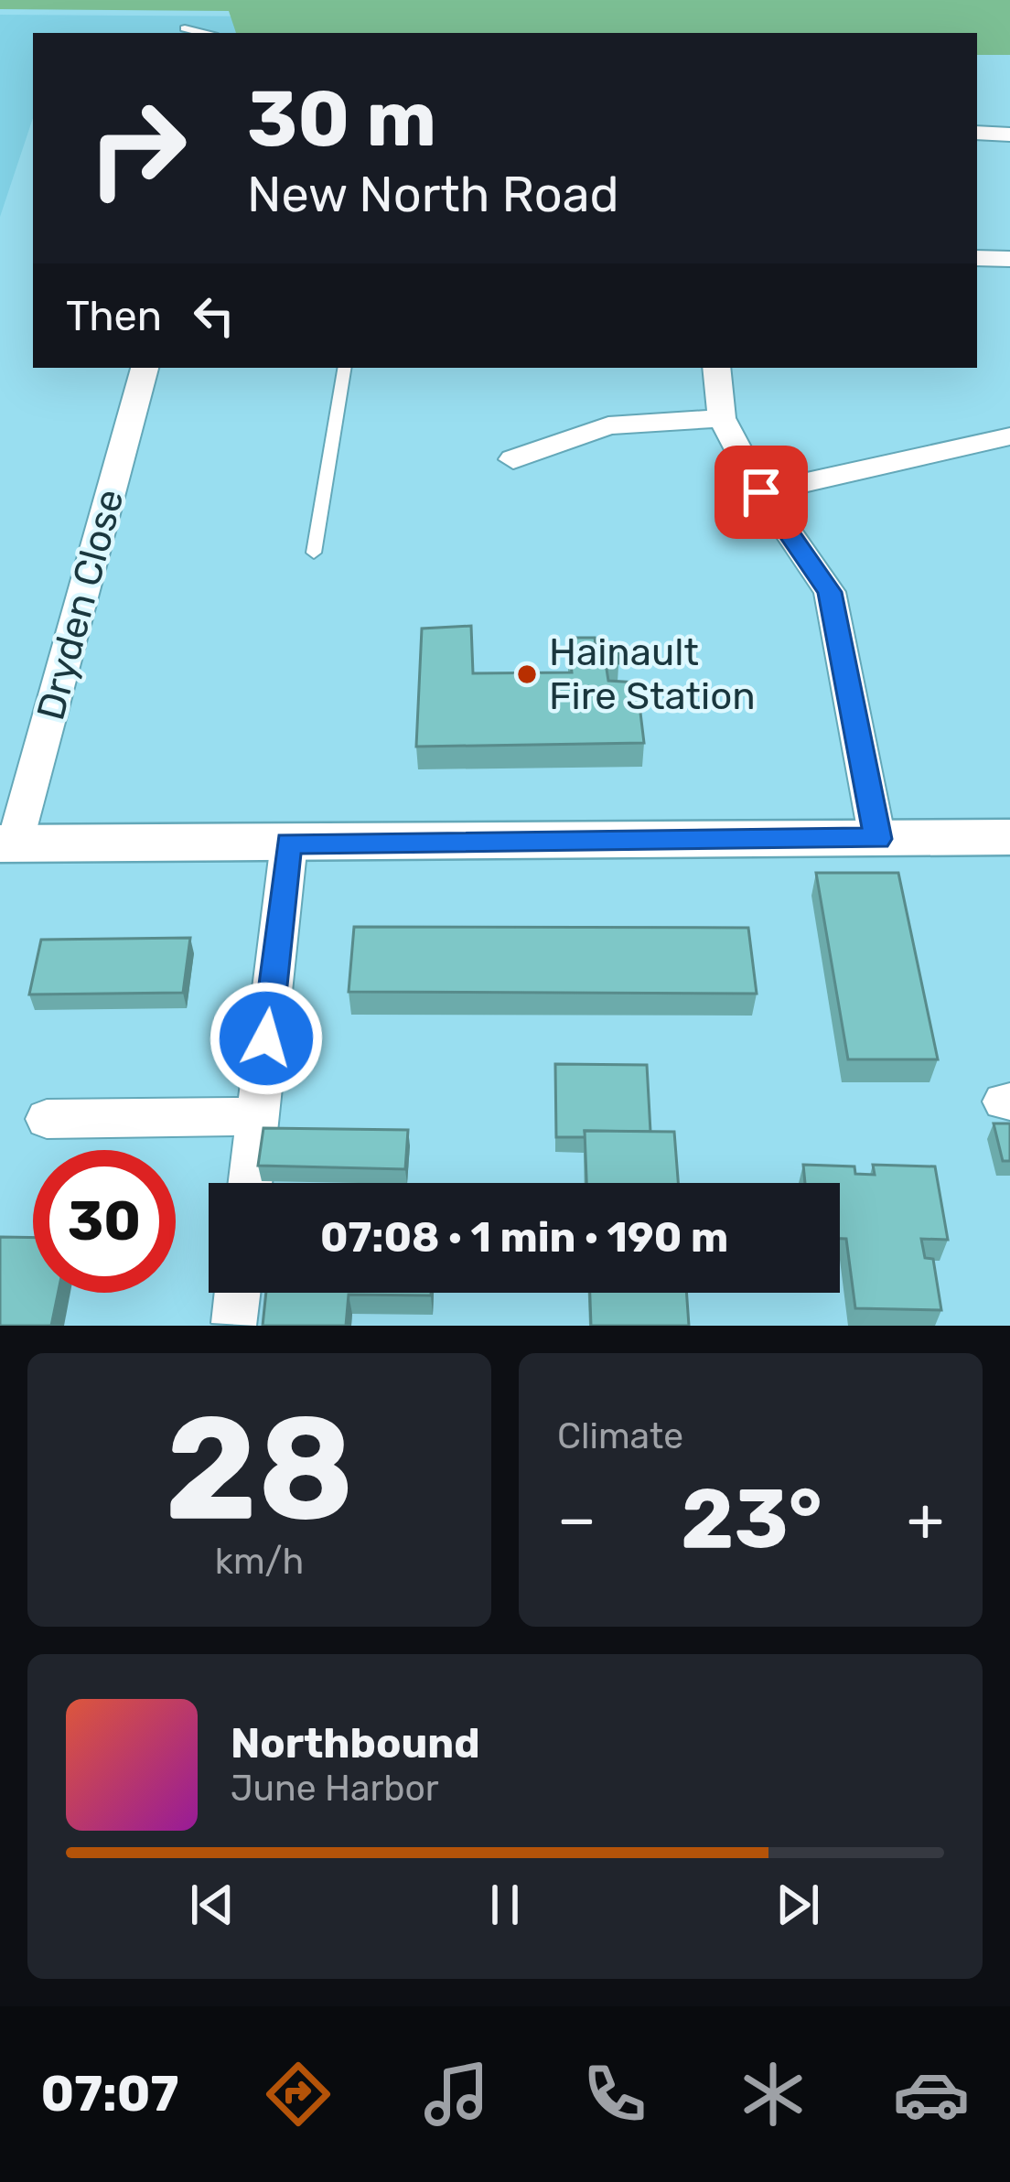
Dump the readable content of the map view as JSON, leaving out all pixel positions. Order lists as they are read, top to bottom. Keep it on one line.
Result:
{"streets":{"street":["Dryden Close"]},"places":["Hainault Fire Station"],"page":{"turn":["30 m","New North Road"],"then":"Then","limit":"30","trip":"07:08 · 1 min · 190 m","tile":[["28","km/h"],"Climate"],"heat":["−","23°","+"],"song":["Northbound","June Harbor"],"tabs":"07:07"}}
